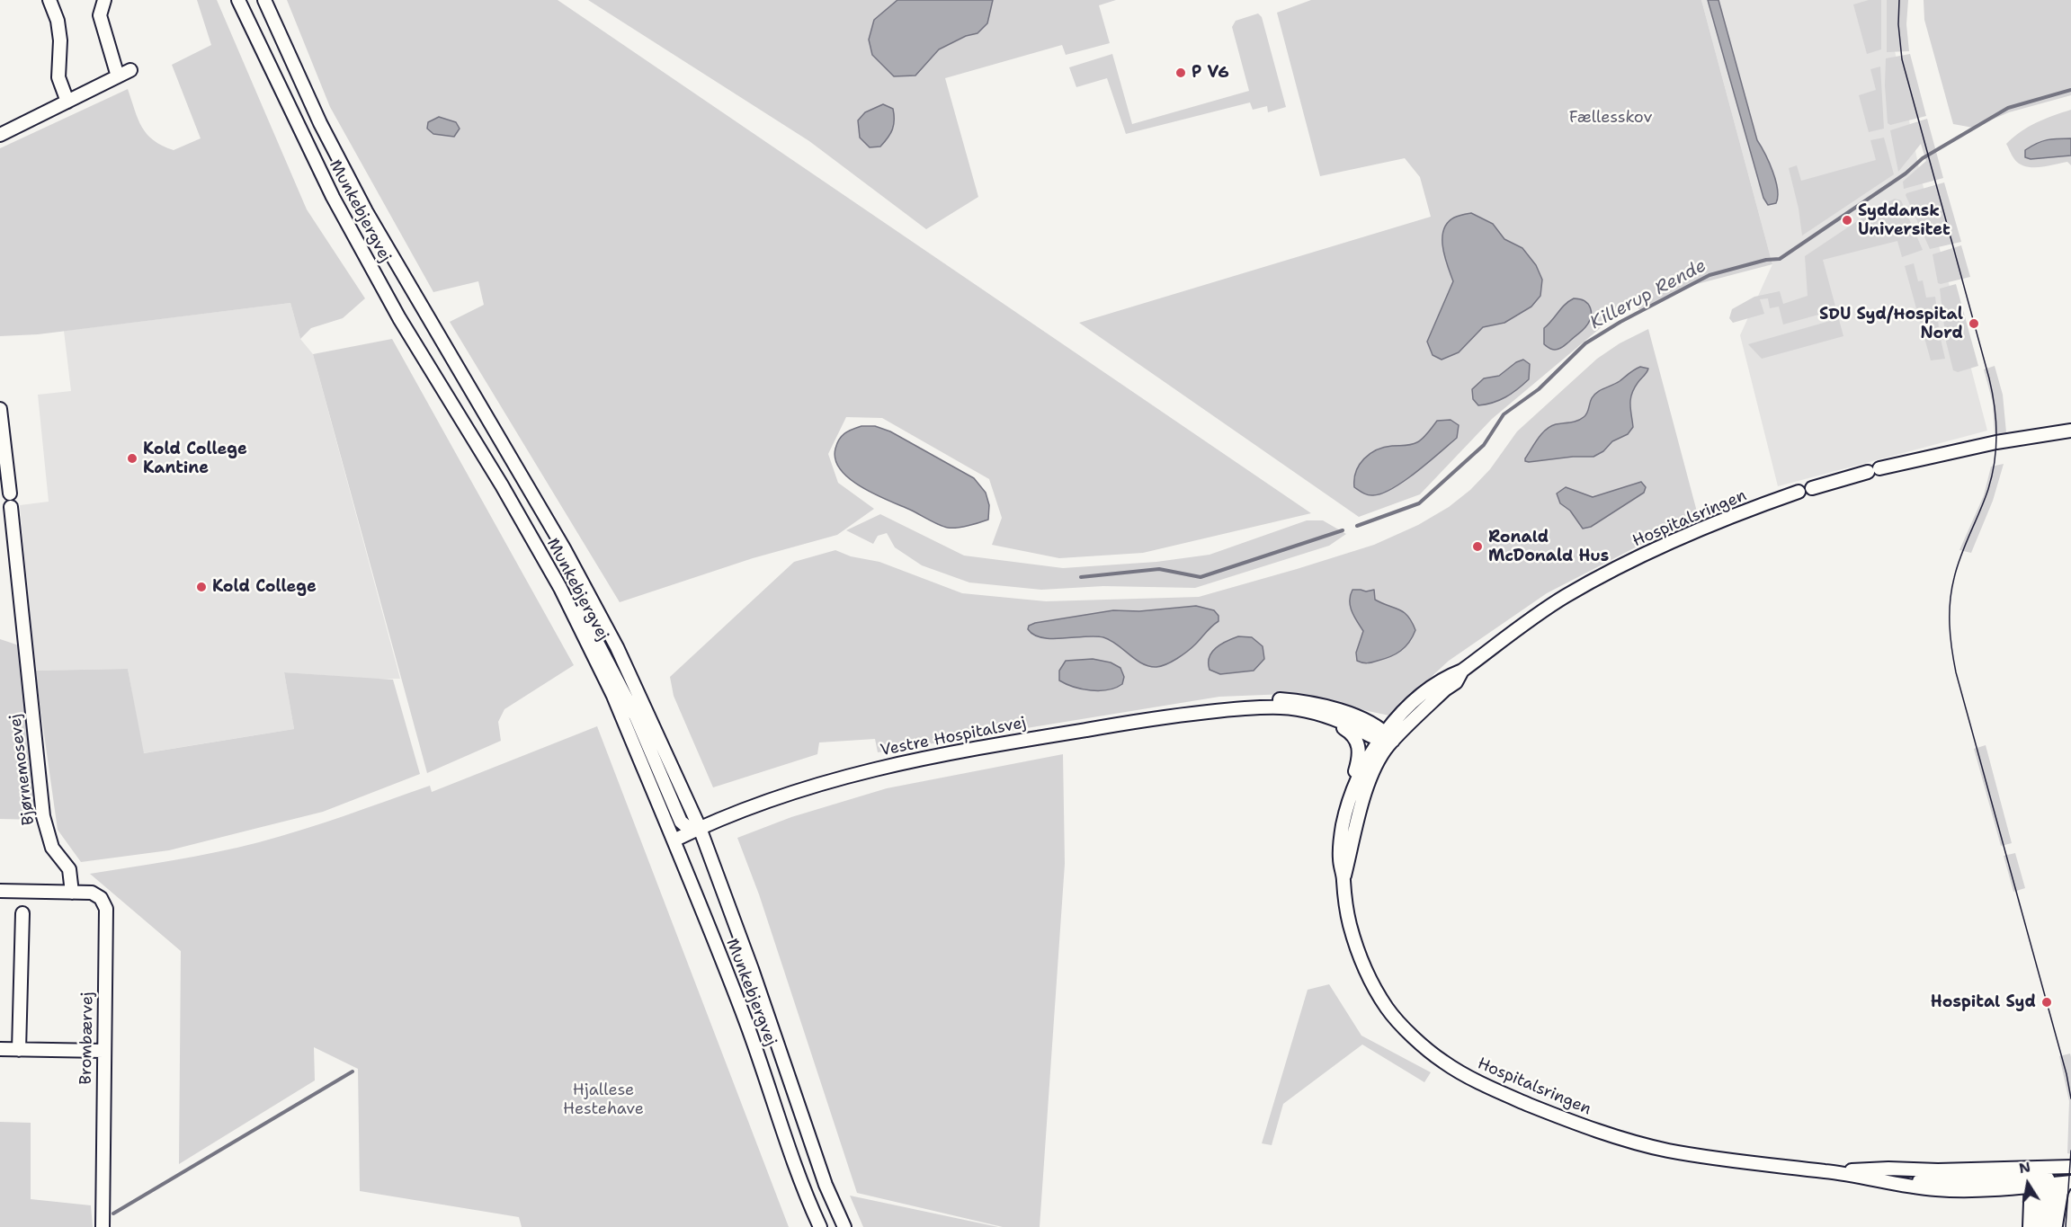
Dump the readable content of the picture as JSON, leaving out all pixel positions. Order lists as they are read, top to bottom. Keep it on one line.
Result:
{"streets":{"street":["Munkebjergvej","Hospitalsringen","Vestre Hospitalsvej","Bjørnemosevej","Brombærvej"]},"crossings":[["Munkebjergvej","Vestre Hospitalsvej"],["Hospitalsringen","Vestre Hospitalsvej"],["Bjørnemosevej","Brombærvej"]],"water":["Killerup Rende"],"parks":["Fællesskov","Hjallese Hestehave"],"places":["P V6","Syddansk Universitet","SDU Syd/Hospital Nord","Kold College Kantine","Ronald McDonald Hus","Kold College","Hospital Syd"],"north":"top"}
